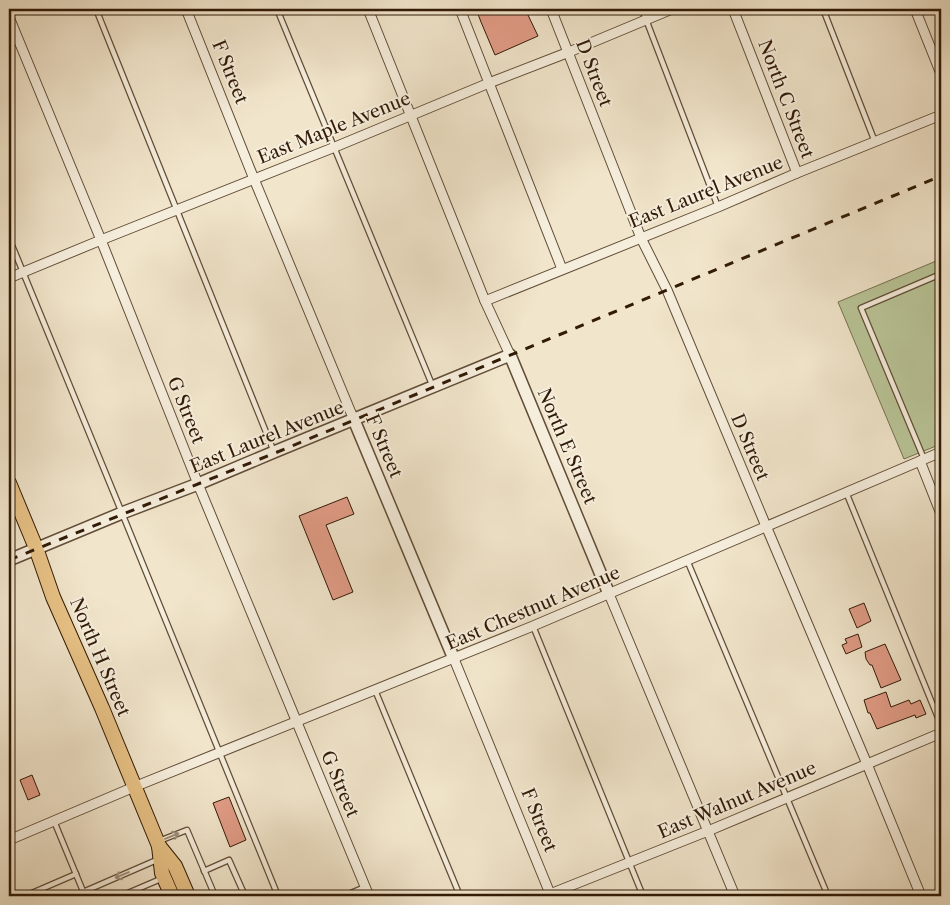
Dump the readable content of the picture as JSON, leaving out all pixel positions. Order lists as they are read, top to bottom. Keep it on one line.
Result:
{"streets":{"highway":["North H Street"],"street":["F Street","D Street","North C Street","East Maple Avenue","East Laurel Avenue","G Street","North E Street","East Chestnut Avenue","East Walnut Avenue"]},"crossings":[["F Street","East Maple Avenue"],["F Street","East Laurel Avenue"],["F Street","East Chestnut Avenue"],["F Street","East Walnut Avenue"],["D Street","East Maple Avenue"],["D Street","East Laurel Avenue"],["D Street","East Chestnut Avenue"],["D Street","East Walnut Avenue"],["North C Street","East Laurel Avenue"],["East Maple Avenue","G Street"],["East Maple Avenue","North E Street"],["East Laurel Avenue","G Street"],["East Laurel Avenue","North E Street"],["East Laurel Avenue","North H Street"],["G Street","East Chestnut Avenue"],["North E Street","East Chestnut Avenue"],["North E Street","East Walnut Avenue"],["East Chestnut Avenue","North H Street"]]}
